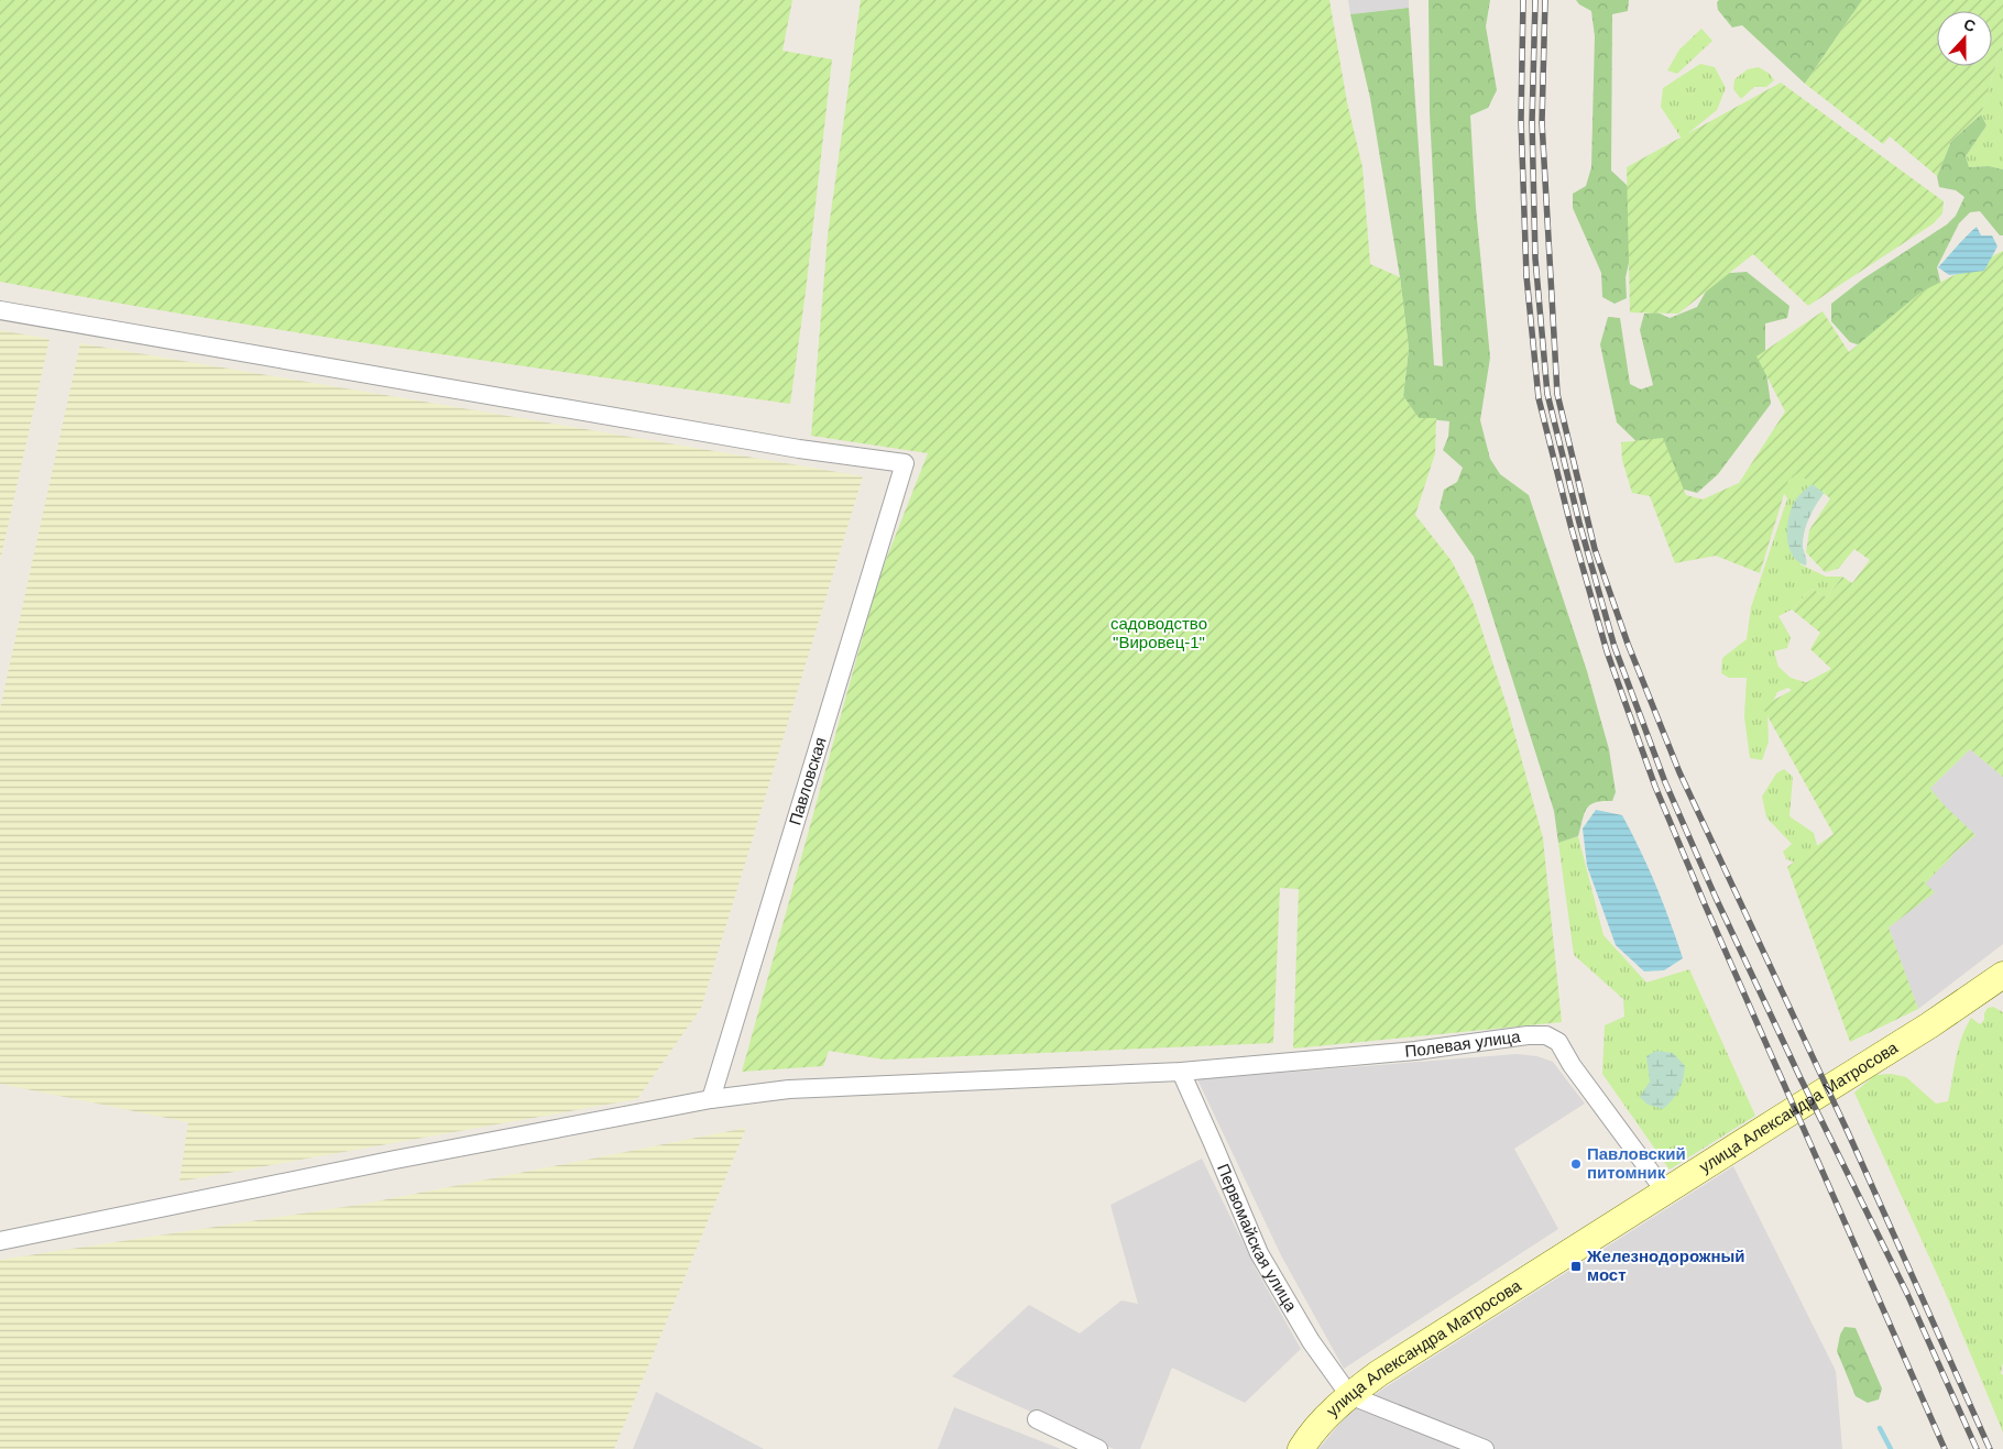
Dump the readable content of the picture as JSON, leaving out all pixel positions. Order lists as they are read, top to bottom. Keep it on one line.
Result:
{"streets":{"main road":["улица Александра Матросова"],"street":["Павловская","Полевая улица","Первомайская улица"]},"crossings":[["Павловская","Полевая улица"],["Полевая улица","улица Александра Матросова"],["Полевая улица","Первомайская улица"],["улица Александра Матросова","Первомайская улица"]],"parks":["садоводство \"Вировец-1\""],"places":{"other":["Павловский питомник"],"transit":["Железнодорожный мост"]},"north":"top"}
